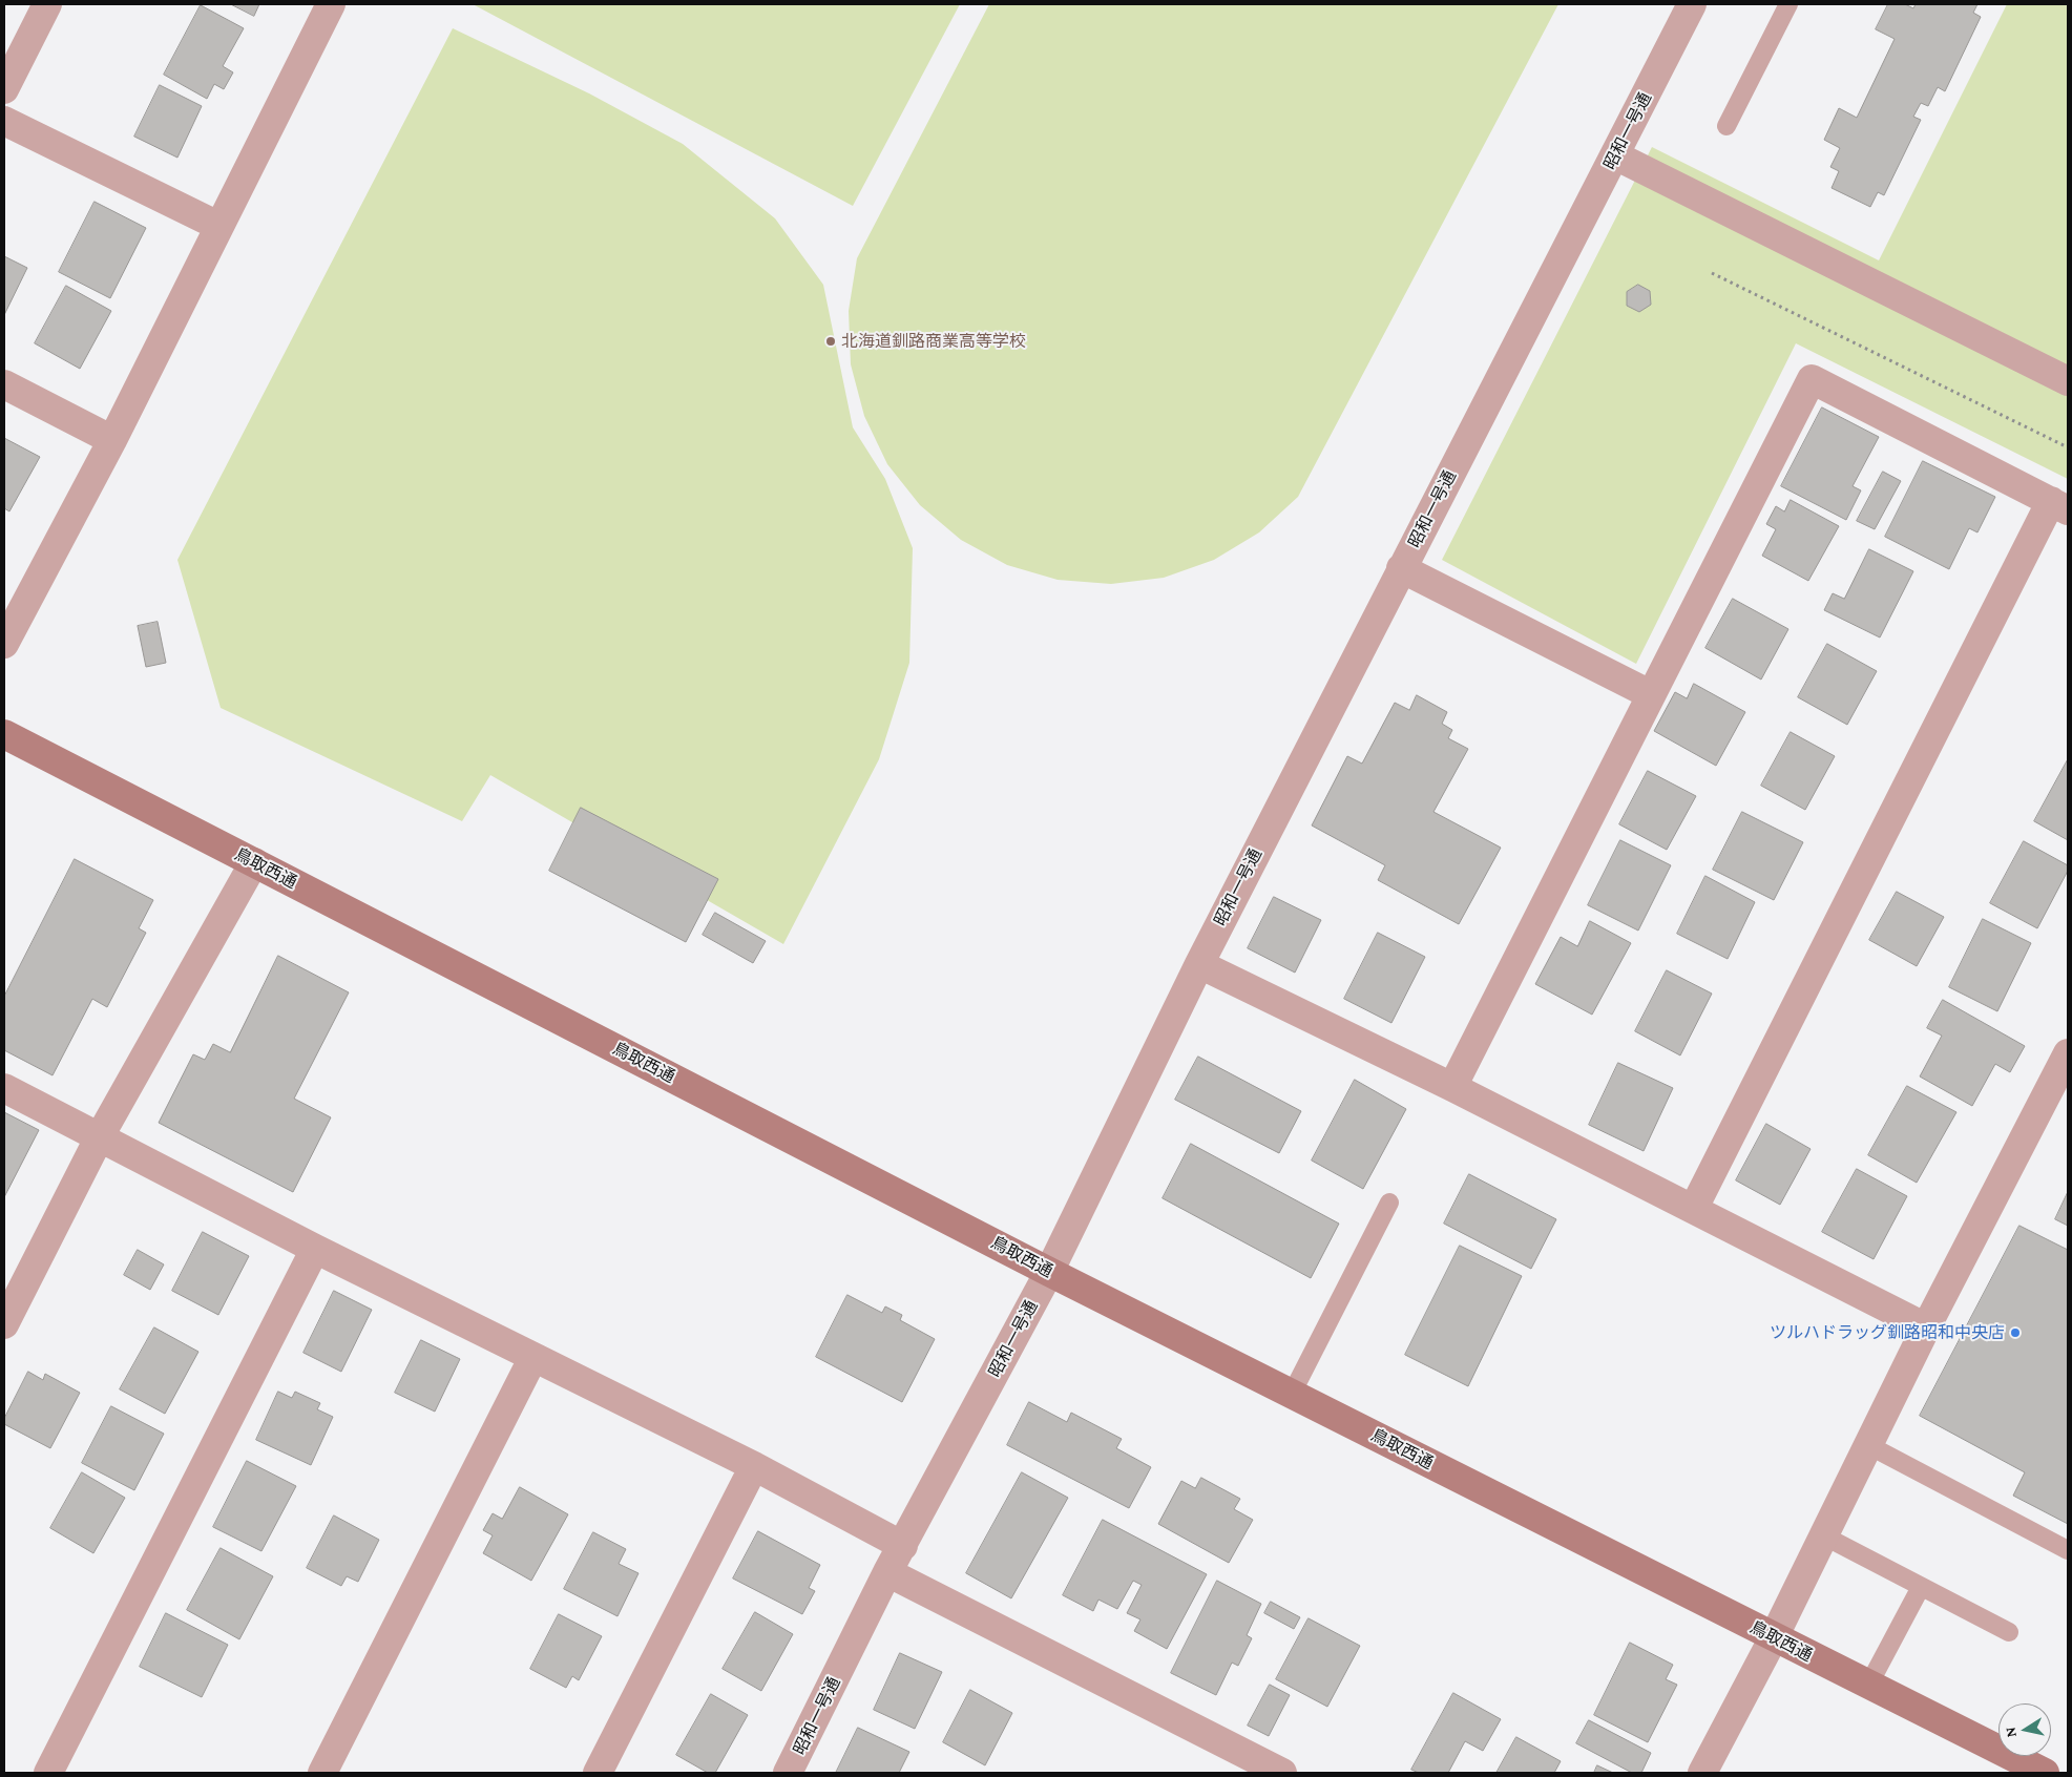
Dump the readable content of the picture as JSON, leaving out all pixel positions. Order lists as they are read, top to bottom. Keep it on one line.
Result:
{"streets":{"street":["昭和一号通","鳥取西通"]},"crossings":[["昭和一号通","鳥取西通"]],"places":["北海道釧路商業高等学校","ツルハドラッグ釧路昭和中央店"],"north":"left"}
